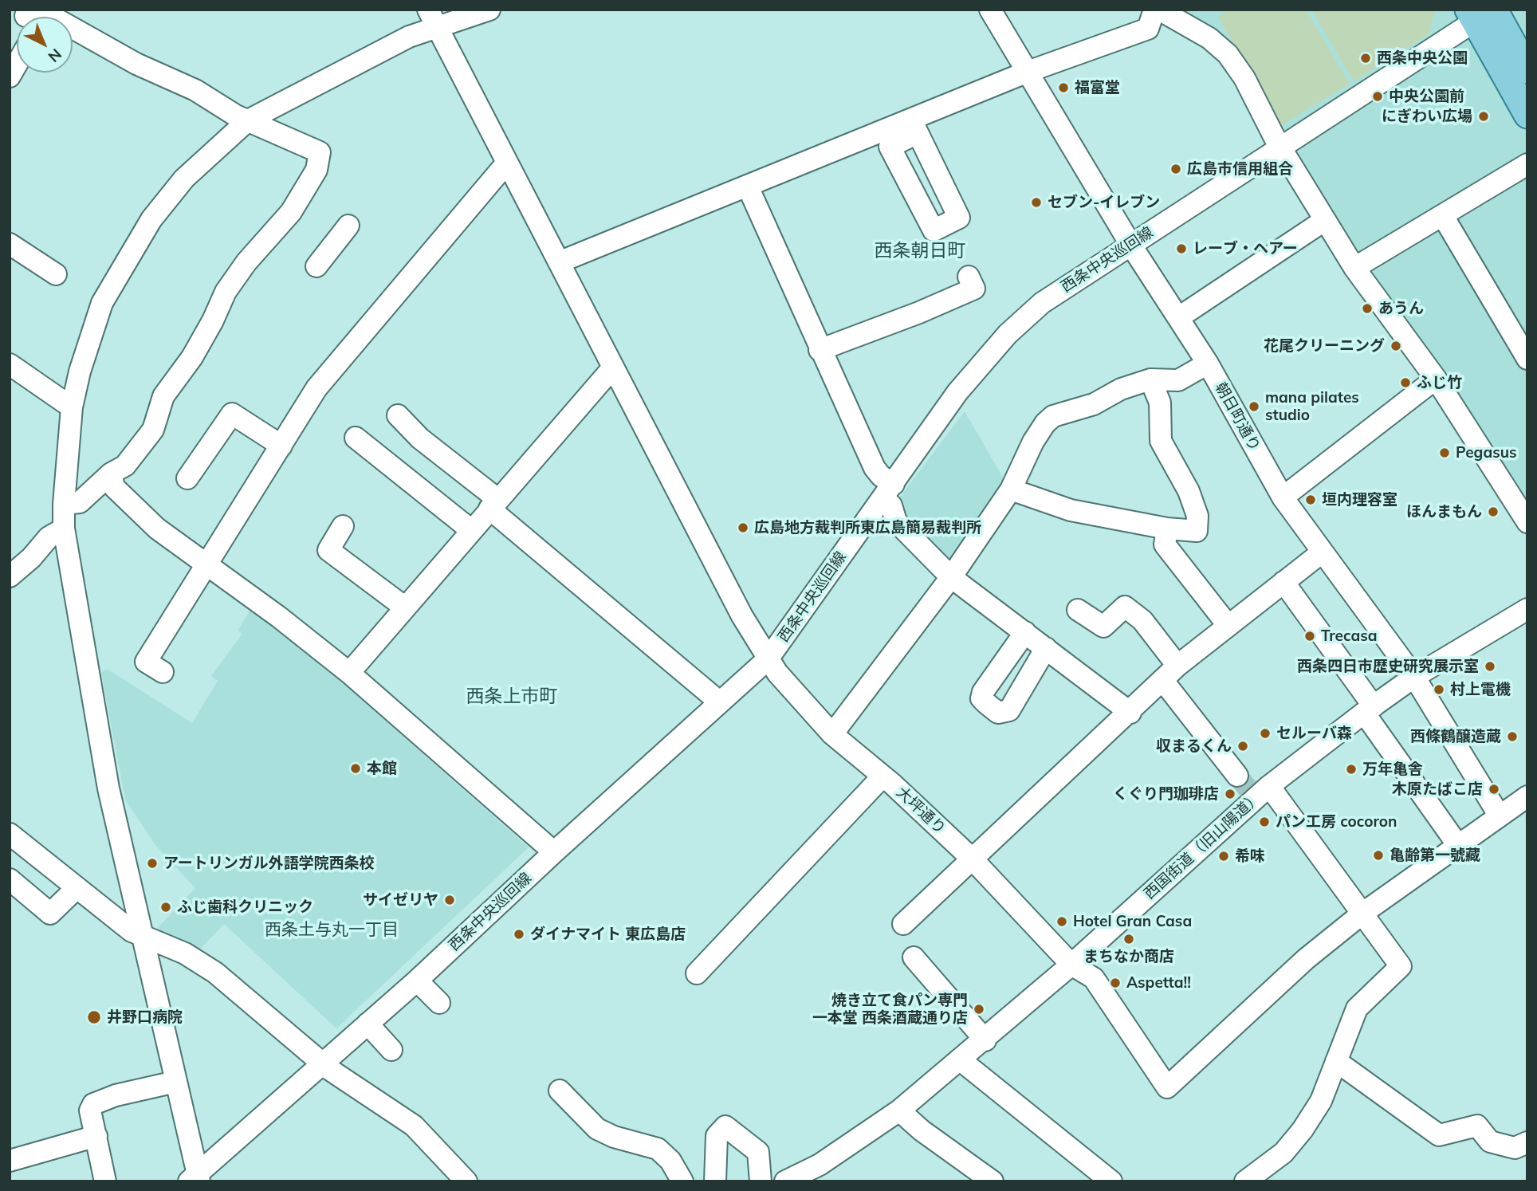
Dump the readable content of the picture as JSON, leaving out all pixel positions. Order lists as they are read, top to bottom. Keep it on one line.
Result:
{"streets":{"street":["西条中央巡回線","朝日町通り","大坪通り","西国街道（旧山陽道）"]},"crossings":[["西条中央巡回線","朝日町通り"],["西条中央巡回線","大坪通り"],["朝日町通り","西国街道（旧山陽道）"],["大坪通り","西国街道（旧山陽道）"]],"districts":["西条朝日町","西条上市町","西条土与丸一丁目"],"places":["西条中央公園","福富堂","中央公園前","にぎわい広場","広島市信用組合","セブン-イレブン","レーブ・ヘアー","あうん","花尾クリーニング","ふじ竹","mana pilates studio","Pegasus","垣内理容室","ほんまもん","広島地方裁判所東広島簡易裁判所","Trecasa","西条四日市歴史研究展示室","村上電機","セルーバ森","西條鶴醸造蔵","収まるくん","本館","万年亀舎","木原たばこ店","くぐり門珈琲店","パン工房 cocoron","亀齢第一號藏","希味","アートリンガル外語学院西条校","サイゼリヤ","ふじ歯科クリニック","Hotel Gran Casa","ダイナマイト 東広島店","まちなか商店","Aspetta!!","焼き立て食パン専門 一本堂 西条酒蔵通り店","井野口病院"],"north":"bottom right"}
